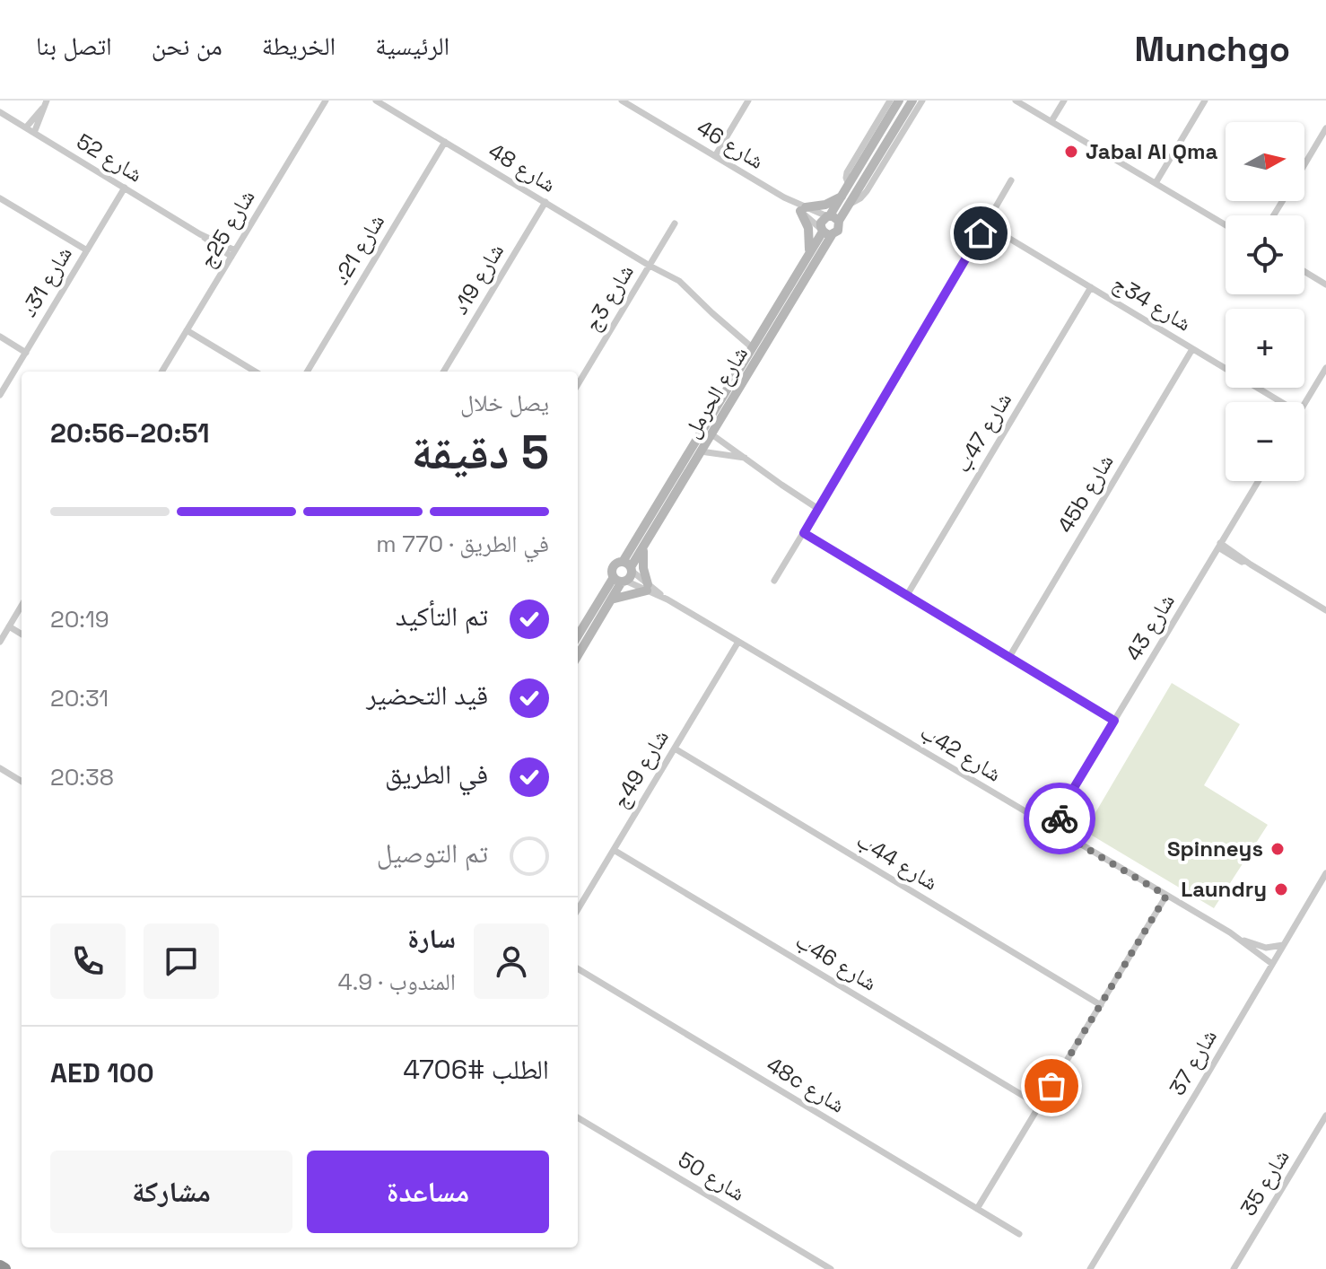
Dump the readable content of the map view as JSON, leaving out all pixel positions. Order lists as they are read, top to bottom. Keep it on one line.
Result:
{"streets":{"street":["شارع 46","شارع 52","شارع 48","شارع 25ج","شارع 21د","شارع 19د","شارع 31د","شارع 3ج","شارع 34ج","شارع الحرمل","شارع 47ب","45b شارع","شارع 43","شارع 42ب","شارع 49ج","شارع 44ب","شارع 46ب","شارع 37","48c شارع","شارع 50","شارع 35"]},"crossings":[["شارع 46","شارع الحرمل"],["شارع 52","شارع 25ج"],["شارع 52","شارع 31د"],["شارع 48","شارع 21د"],["شارع 48","شارع 19د"],["شارع 48","شارع 3ج"],["شارع 48","شارع الحرمل"],["شارع 34ج","شارع 47ب"],["شارع 34ج","45b شارع"],["شارع الحرمل","شارع 42ب"],["شارع 43","شارع 42ب"],["شارع 42ب","شارع 49ج"],["شارع 42ب","شارع 37"],["شارع 49ج","شارع 44ب"],["شارع 49ج","شارع 46ب"]],"places":["Jabal Al Qma","Spinneys","Laundry"],"north":"right","page":{"header":"Munchgo","nav":["الرئيسية","الخريطة","من نحن","اتصل بنا"],"map_buttons":["+","−"],"heading":["5 دقيقة","يصل خلال","20:51–20:56"],"panel":["سارة","المندوب · 4.9","الطلب #4706","AED 100"],"bar":"في الطريق · 770 m","list":[["تم التأكيد","20:19"],["قيد التحضير","20:31"],["في الطريق","20:38"],"تم التوصيل"],"buttons":["مساعدة","مشاركة"]}}
